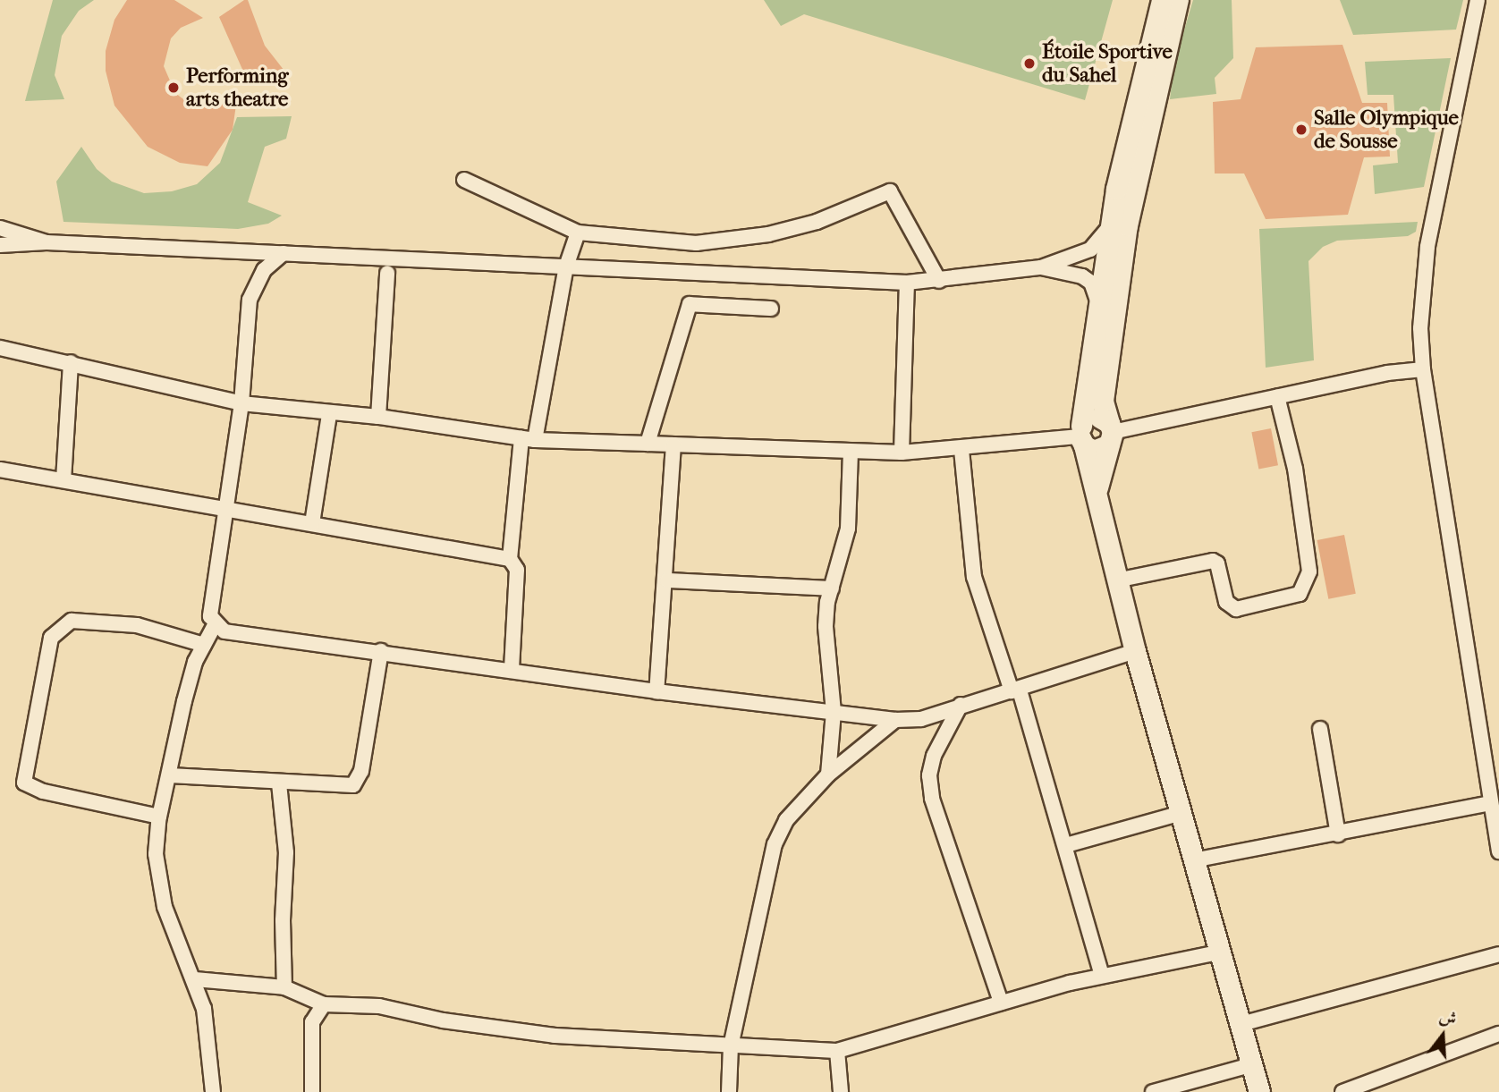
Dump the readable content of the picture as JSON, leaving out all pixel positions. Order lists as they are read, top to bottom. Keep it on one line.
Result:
{"places":["Étoile Sportive du Sahel","Performing arts theatre","Salle Olympique de Sousse"],"north":"top"}
